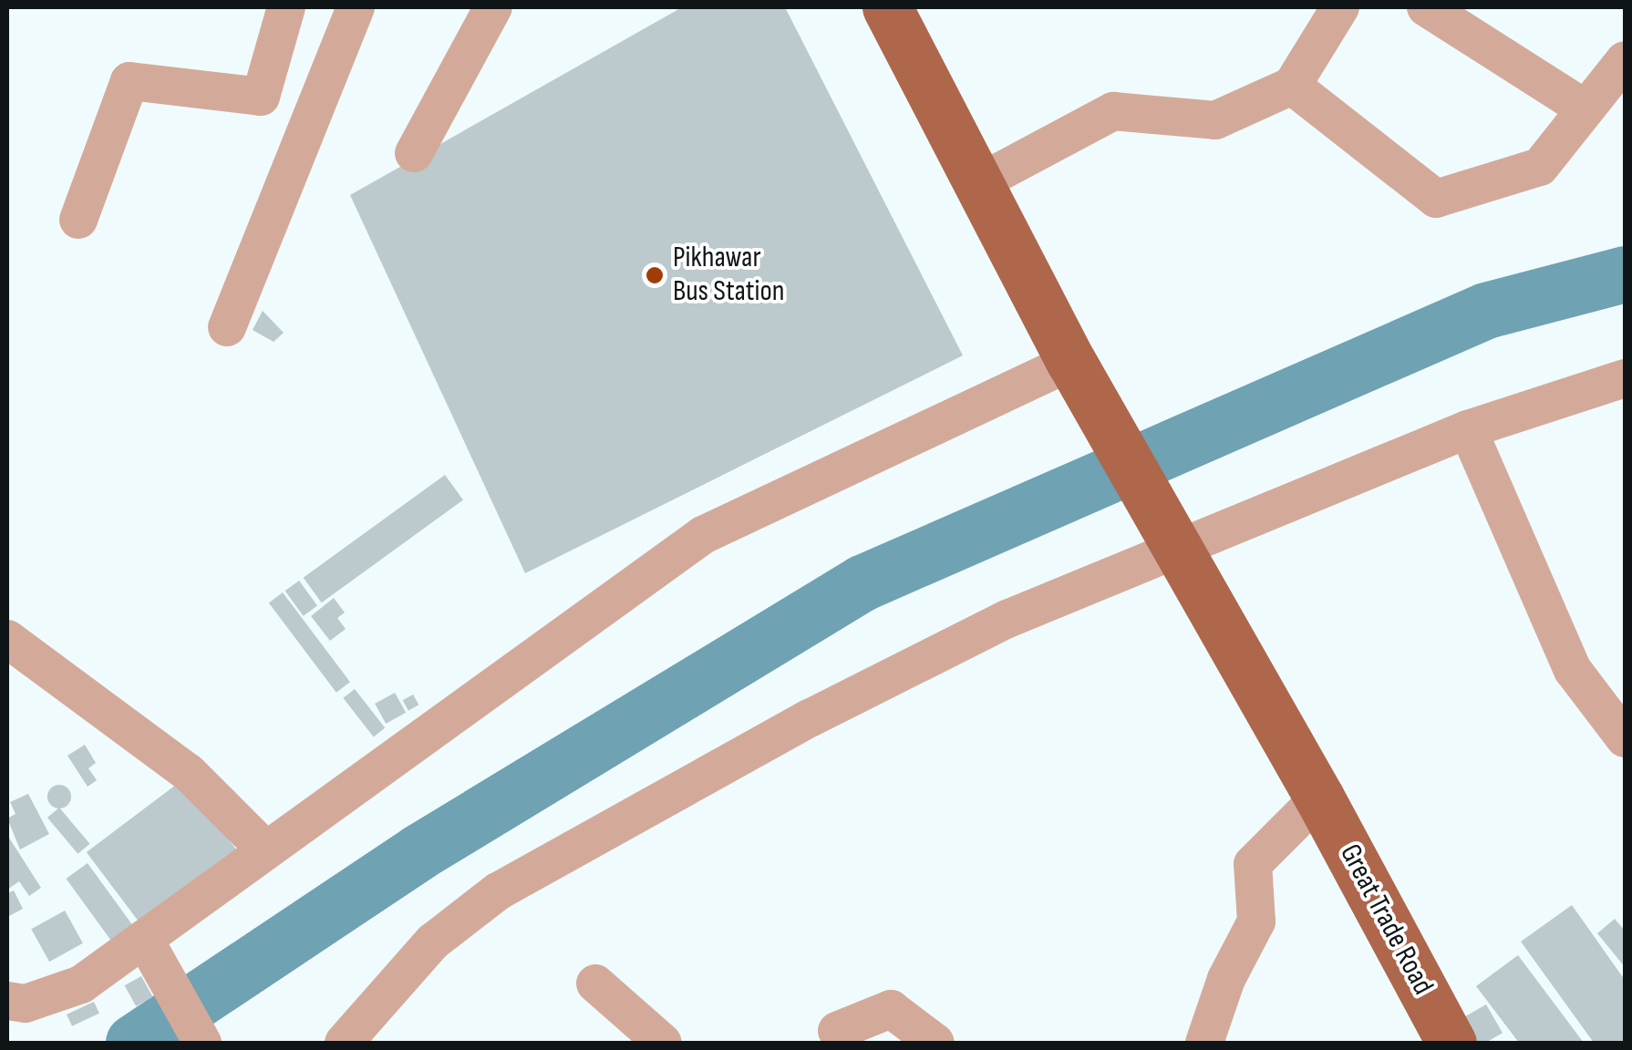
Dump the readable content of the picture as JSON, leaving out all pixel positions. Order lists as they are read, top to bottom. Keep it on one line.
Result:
{"streets":{"main road":["Great Trade Road"]},"places":["Pikhawar Bus Station"]}
